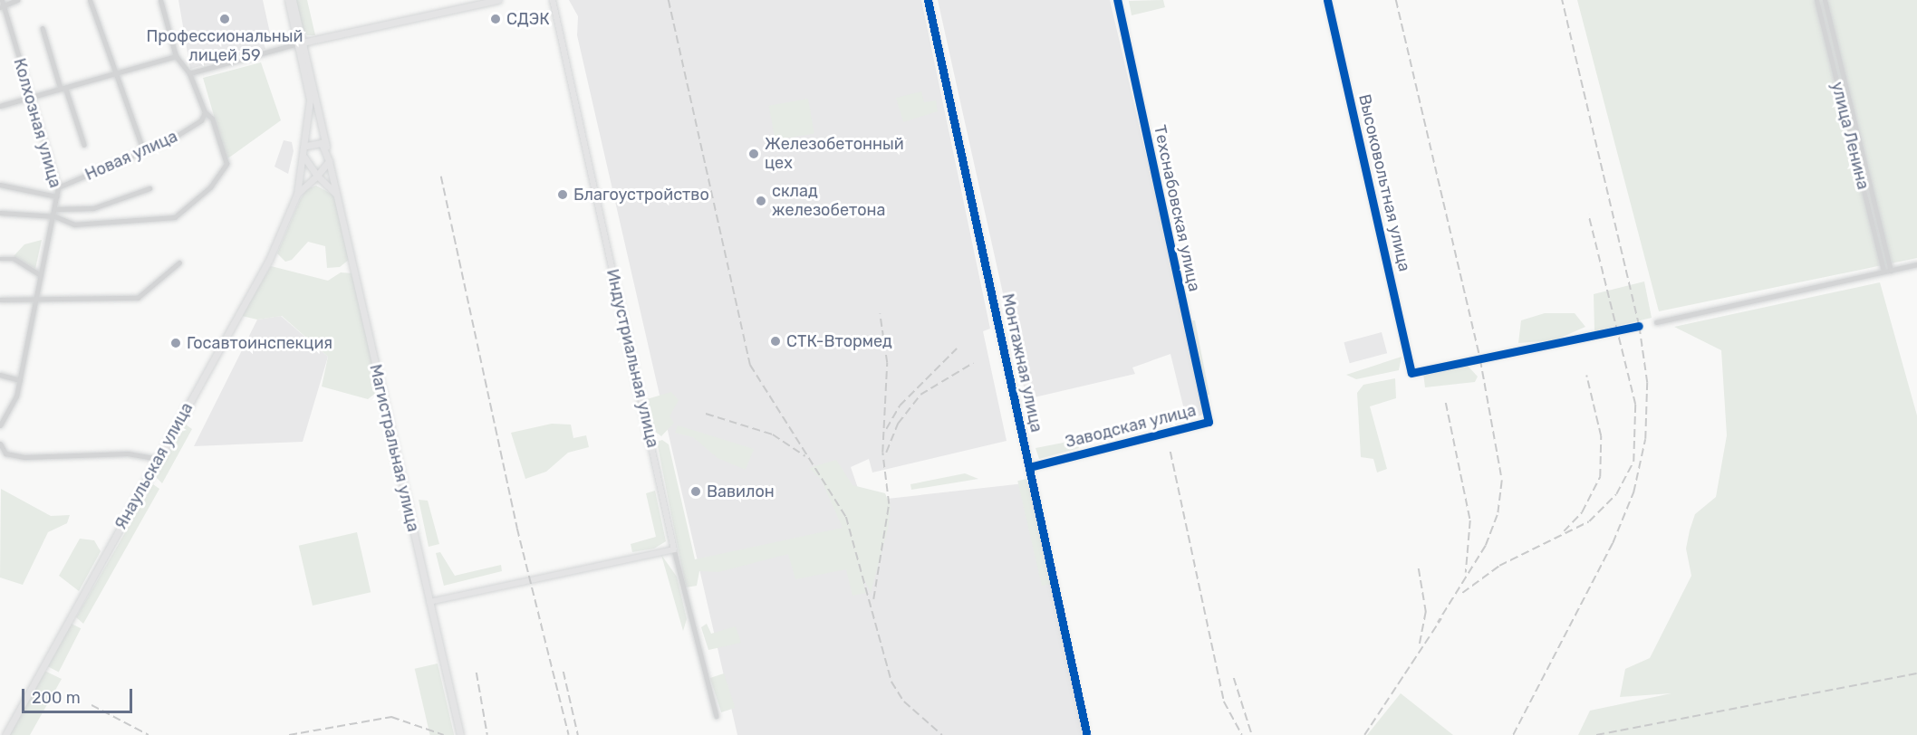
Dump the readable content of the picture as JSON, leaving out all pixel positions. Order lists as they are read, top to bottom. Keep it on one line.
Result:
{"streets":{"main road":["Индустриальная улица","Магистральная улица","Янаульская улица"],"street":["Колхозная улица","улица Ленина","Новая улица","Высоковольтная улица","Техснабовская улица","Монтажная улица","Заводская улица"]},"crossings":[["Колхозная улица","Новая улица"],["Техснабовская улица","Заводская улица"],["Монтажная улица","Заводская улица"],["Магистральная улица","Янаульская улица"]],"places":["Профессиональный лицей 59","СДЭК","Железобетонный цех","Благоустройство","склад железобетона","СТК-Втормед","Госавтоинспекция","Вавилон"],"scale_bar":"200 m"}
